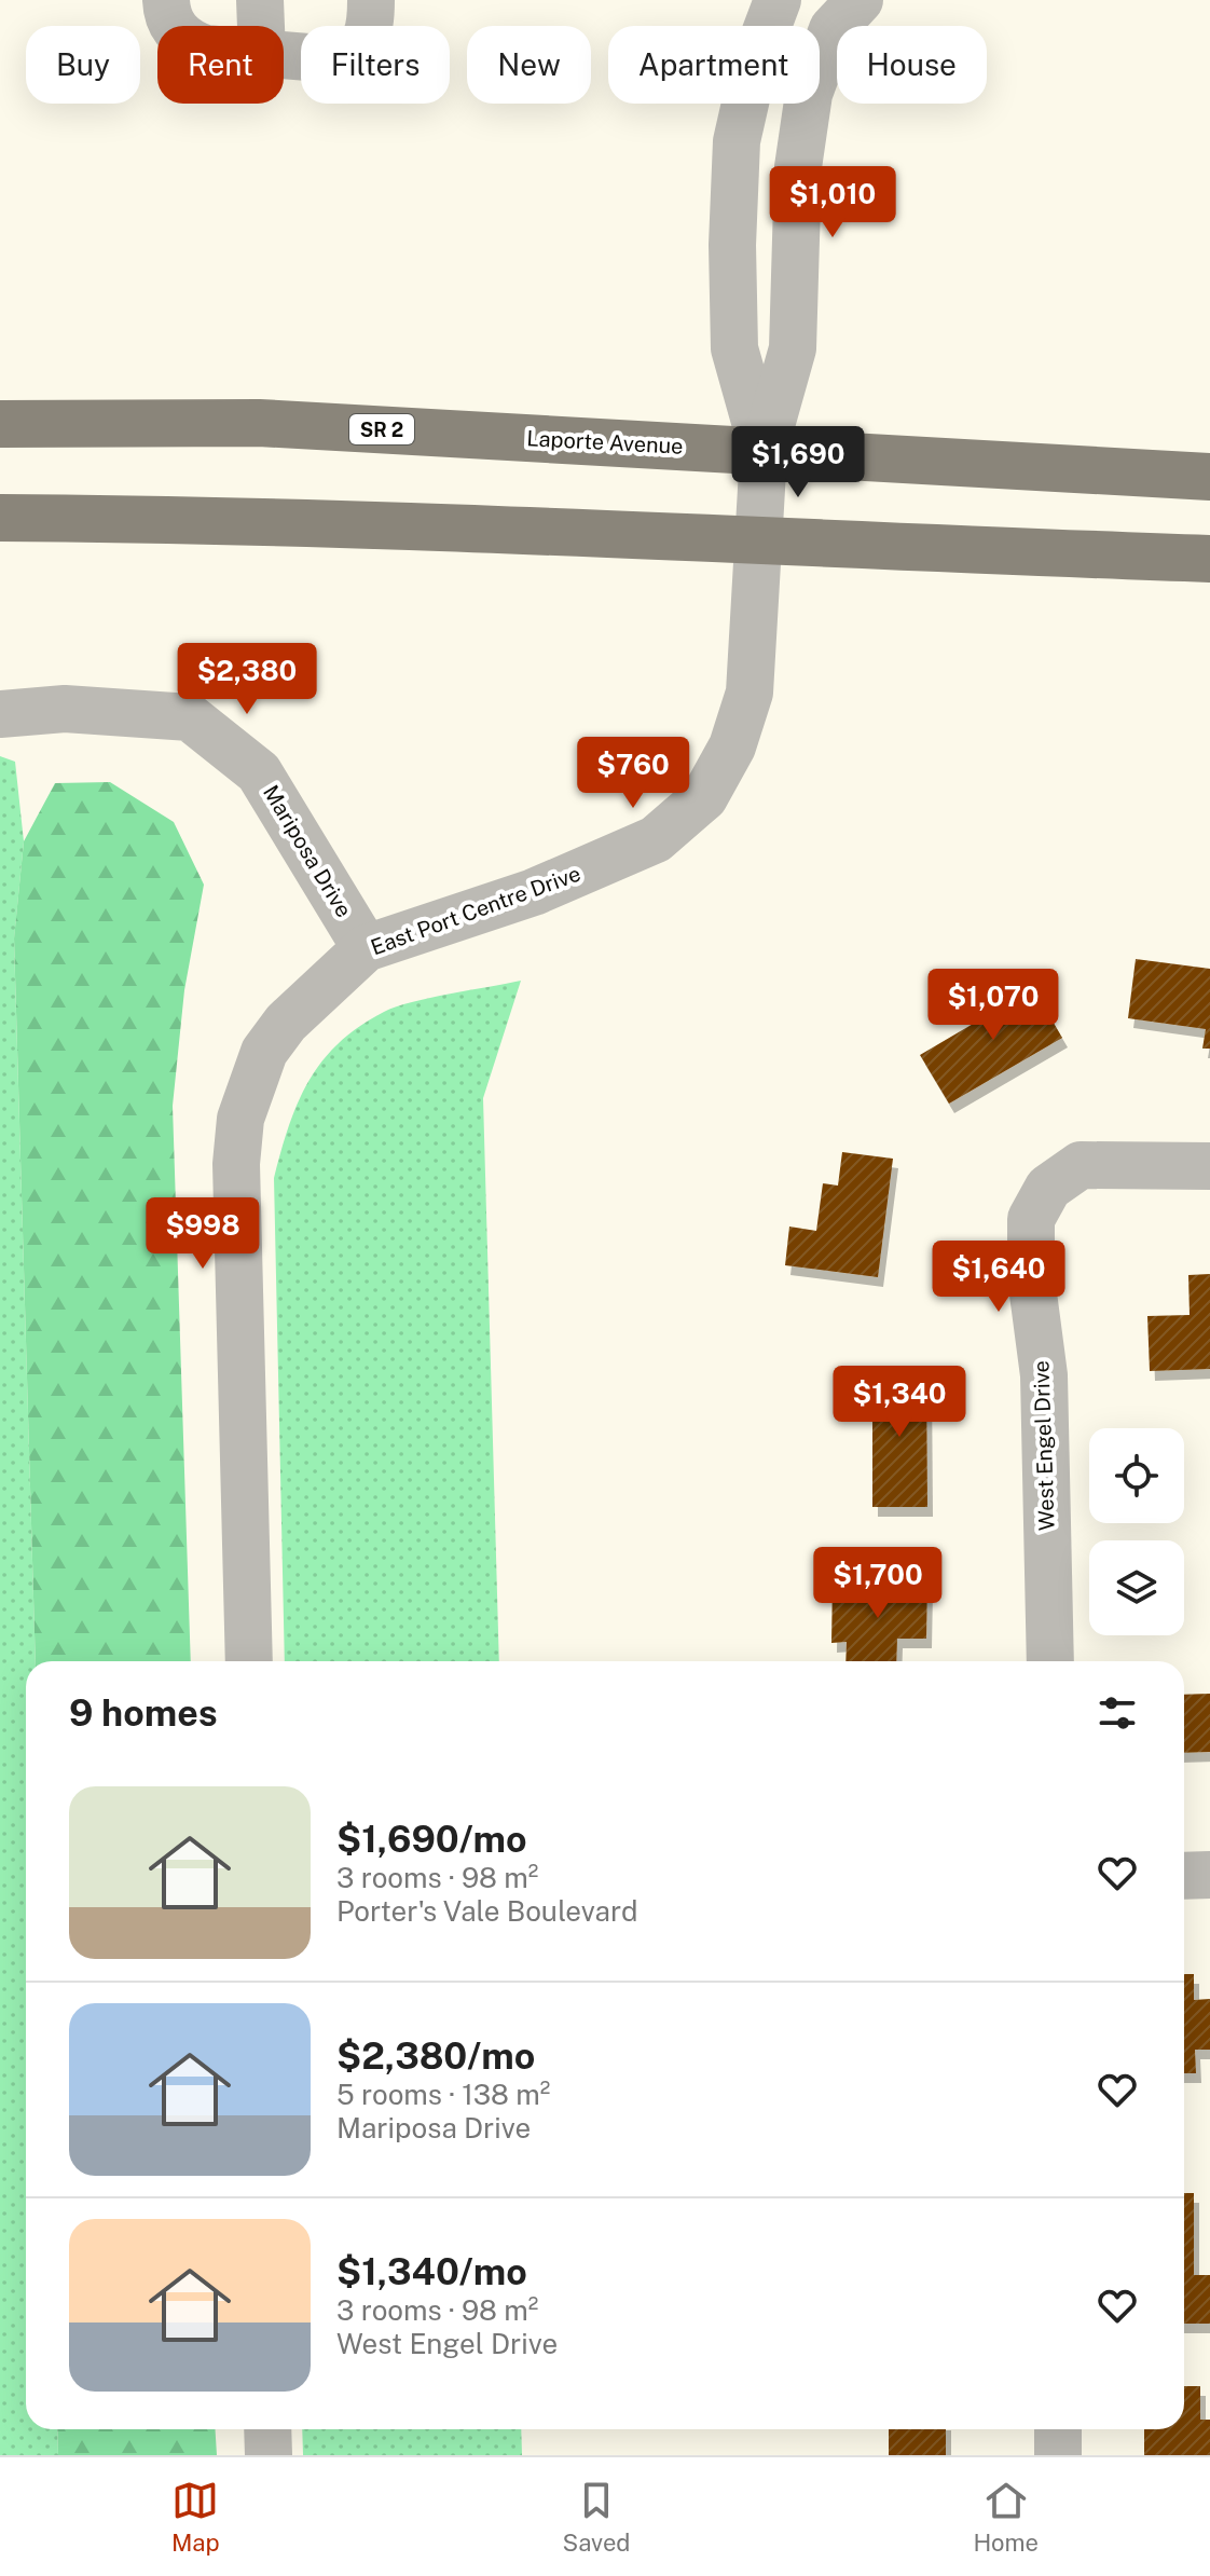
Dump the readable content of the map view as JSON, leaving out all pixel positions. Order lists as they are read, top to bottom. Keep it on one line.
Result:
{"streets":{"main road":["SR 2","Laporte Avenue"],"street":["Mariposa Drive","East Port Centre Drive","West Engel Drive"]},"crossings":[["Laporte Avenue","East Port Centre Drive"],["Mariposa Drive","East Port Centre Drive"]],"page":{"chip":["Buy","Rent","Filters","New","Apartment","House"],"price":["$1,010","$1,690","$2,380","$760","$1,070","$998","$1,640","$1,340","$1,700"],"heading":"9 homes","list":[{"name":"$1,690/mo","note":"3 rooms · 98 m² · Porter's Vale Boulevard"},{"name":"$2,380/mo","note":"5 rooms · 138 m² · Mariposa Drive"},{"name":"$1,340/mo","note":"3 rooms · 98 m² · West Engel Drive"}],"tabs":["Map","Saved","Home"]}}
